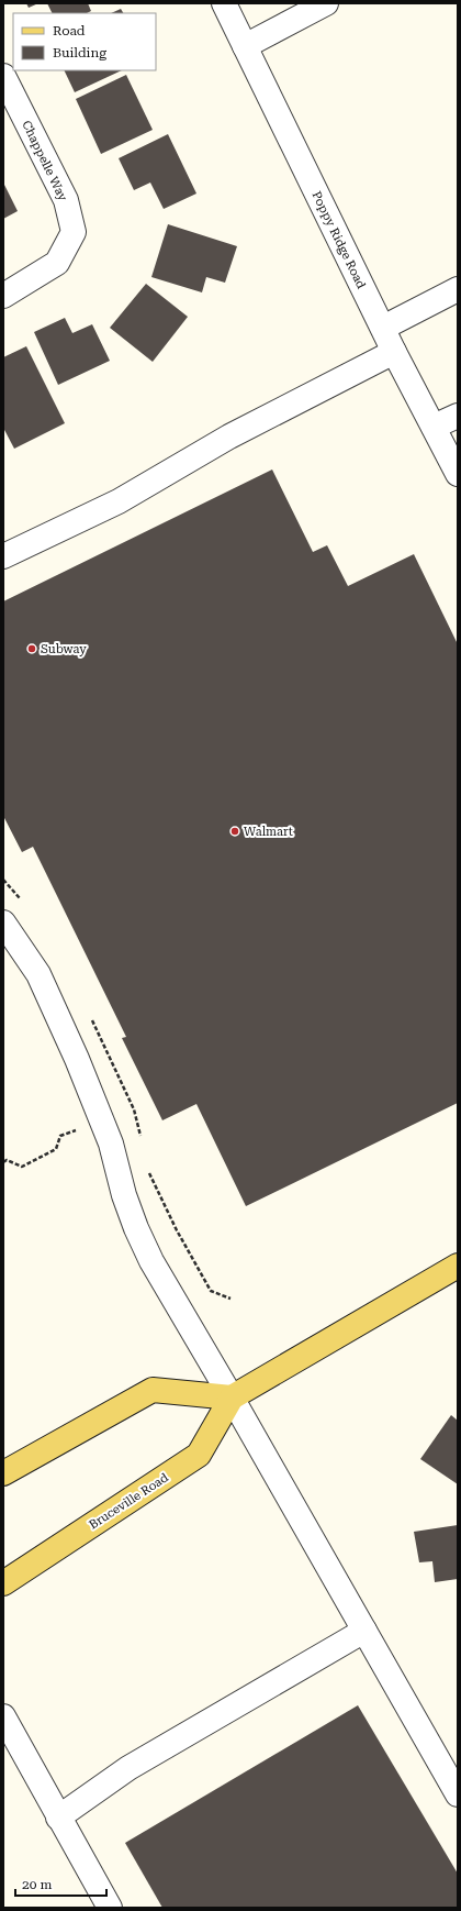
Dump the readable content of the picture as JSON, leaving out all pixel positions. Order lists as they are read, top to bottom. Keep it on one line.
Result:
{"streets":{"main road":["Bruceville Road"],"street":["Chappelle Way","Poppy Ridge Road"]},"places":["Subway","Walmart"],"legend":["Road","Building"],"scale_bar":"20 m"}
